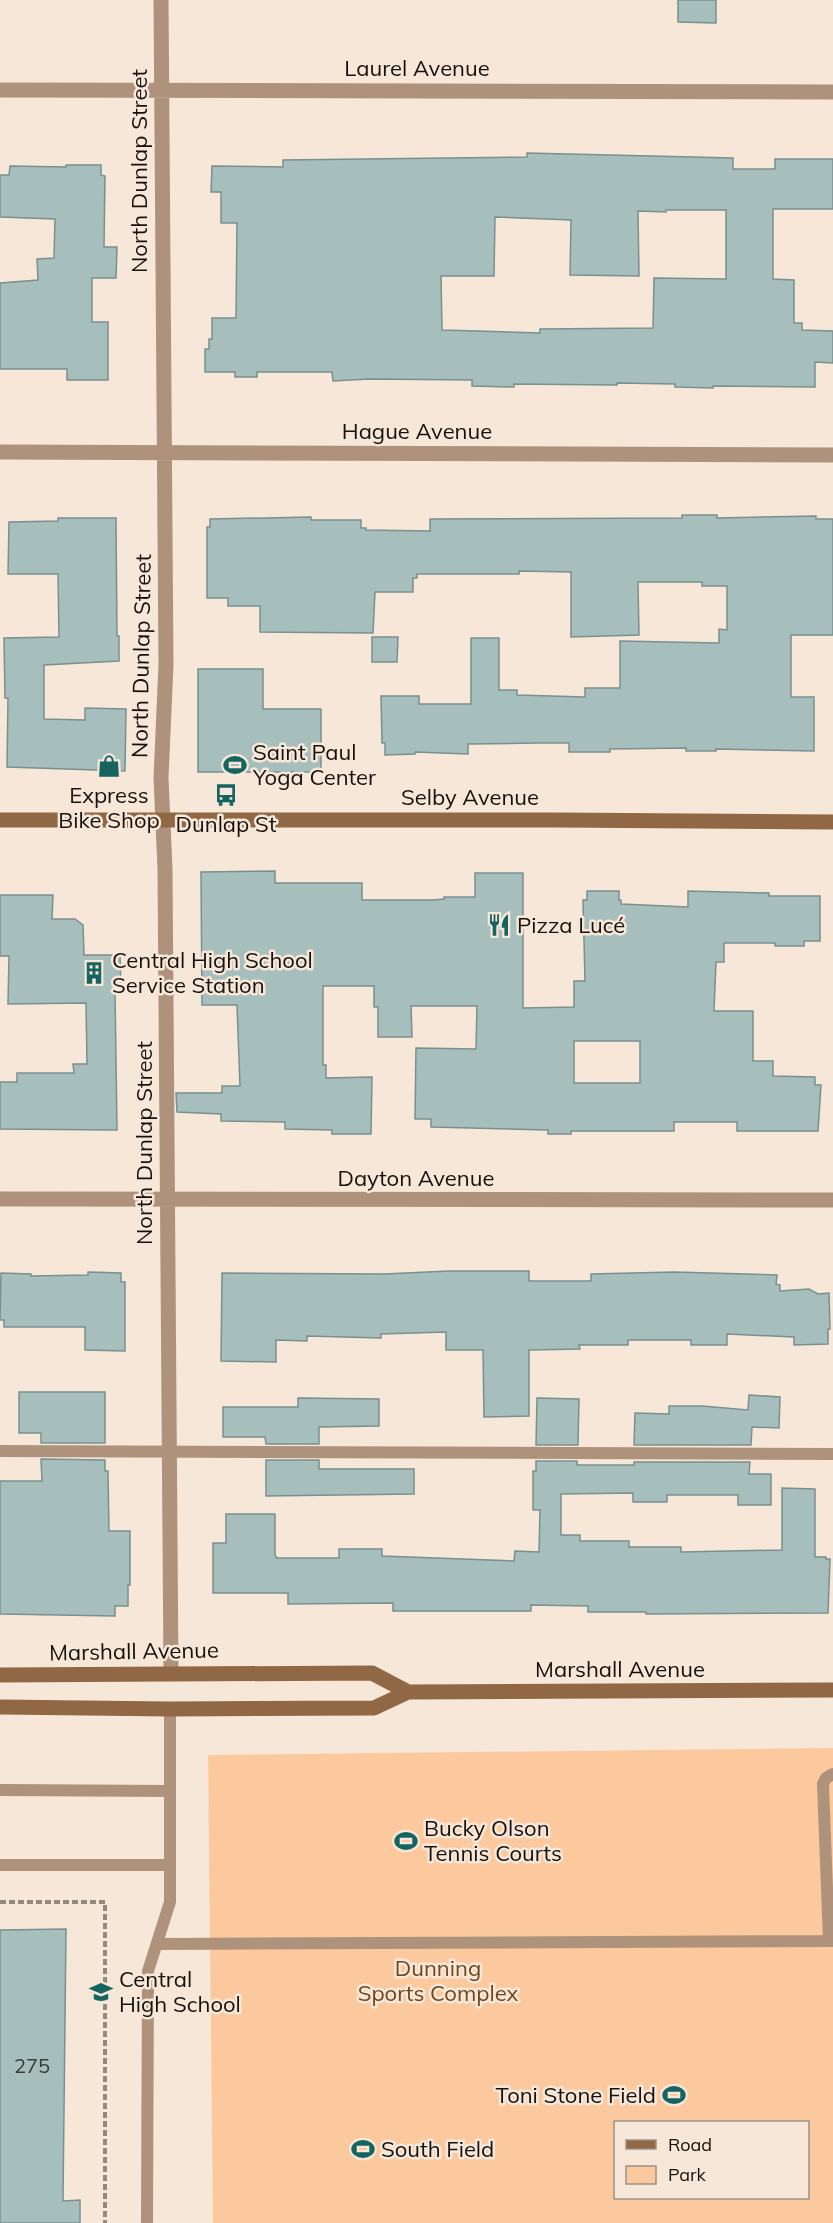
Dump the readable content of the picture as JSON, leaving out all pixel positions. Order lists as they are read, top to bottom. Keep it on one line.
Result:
{"streets":{"street":["Laurel Avenue","North Dunlap Street","Hague Avenue","Selby Avenue","Dayton Avenue","Marshall Avenue"]},"crossings":[["Laurel Avenue","North Dunlap Street"],["North Dunlap Street","Hague Avenue"],["North Dunlap Street","Selby Avenue"],["North Dunlap Street","Dayton Avenue"],["North Dunlap Street","Marshall Avenue"]],"parks":["Dunning Sports Complex"],"places":{"sports":["Saint Paul Yoga Center","Bucky Olson Tennis Courts","Toni Stone Field","South Field"],"shop":["Express Bike Shop"],"bus stop":["Dunlap St"],"restaurant":["Pizza Lucé"],"building":["Central High School Service Station"],"school or university":["Central High School"]},"house_numbers":["275"],"legend":["Road","Park"]}
